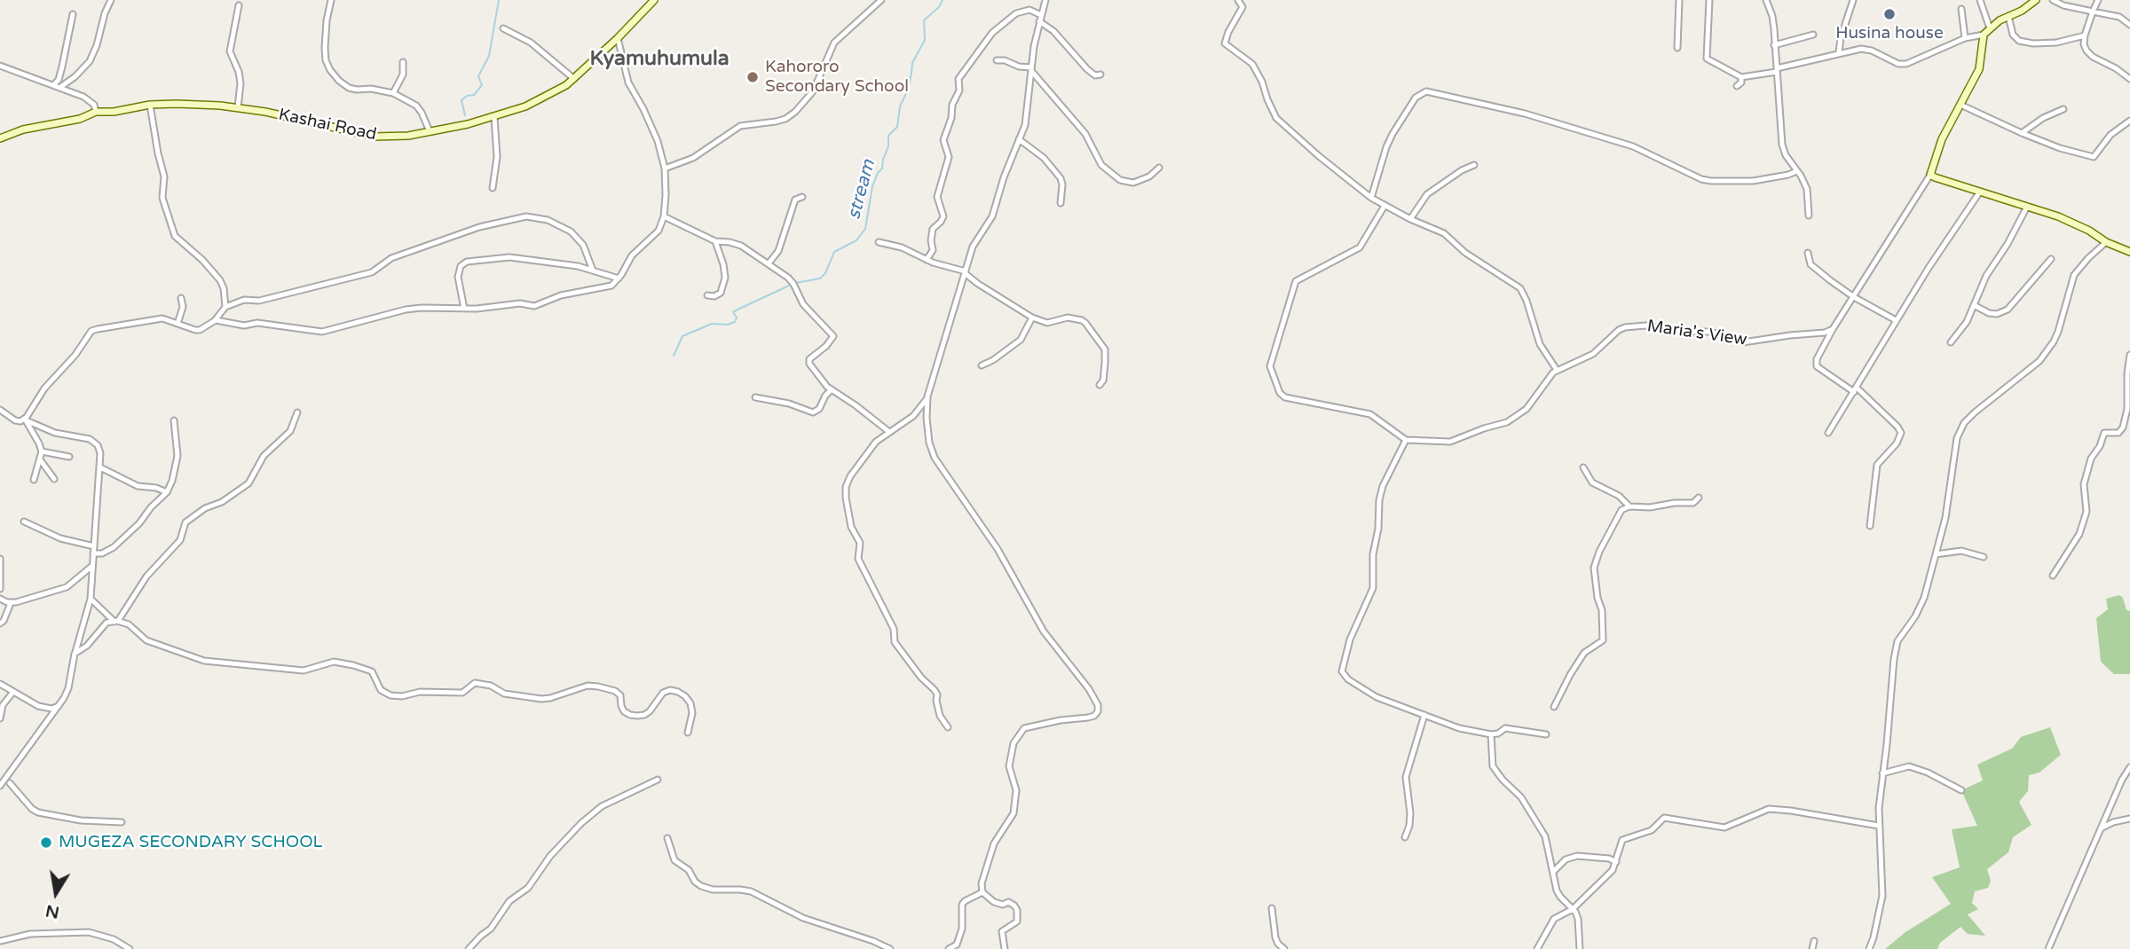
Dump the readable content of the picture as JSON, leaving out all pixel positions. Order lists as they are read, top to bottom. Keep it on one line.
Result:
{"streets":{"street":["Kashai Road","Maria's View"]},"districts":["Kyamuhumula"],"water":["stream"],"places":["Husina house","Kahororo Secondary School","MUGEZA SECONDARY SCHOOL"],"north":"bottom"}
